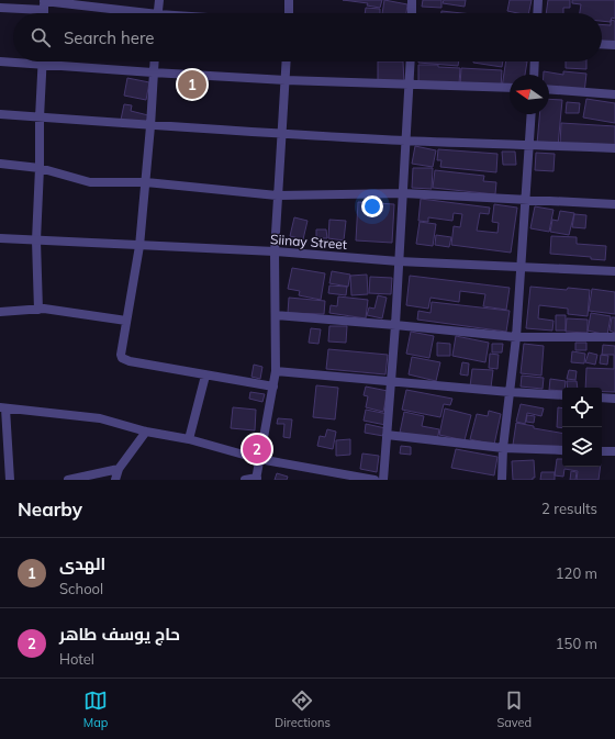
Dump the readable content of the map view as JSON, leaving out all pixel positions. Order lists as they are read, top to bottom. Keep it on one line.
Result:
{"streets":{"street":["Siinay Street"]},"north":"left","page":{"search":"Search here","pins":["1","2"],"heading":["Nearby","2 results"],"list":[{"mark":"1","name":"الهدى","note":"School","value":"120 m"},{"mark":"2","name":"حاج يوسف طاهر","note":"Hotel","value":"150 m"}],"nav":["Map","Directions","Saved"]}}
